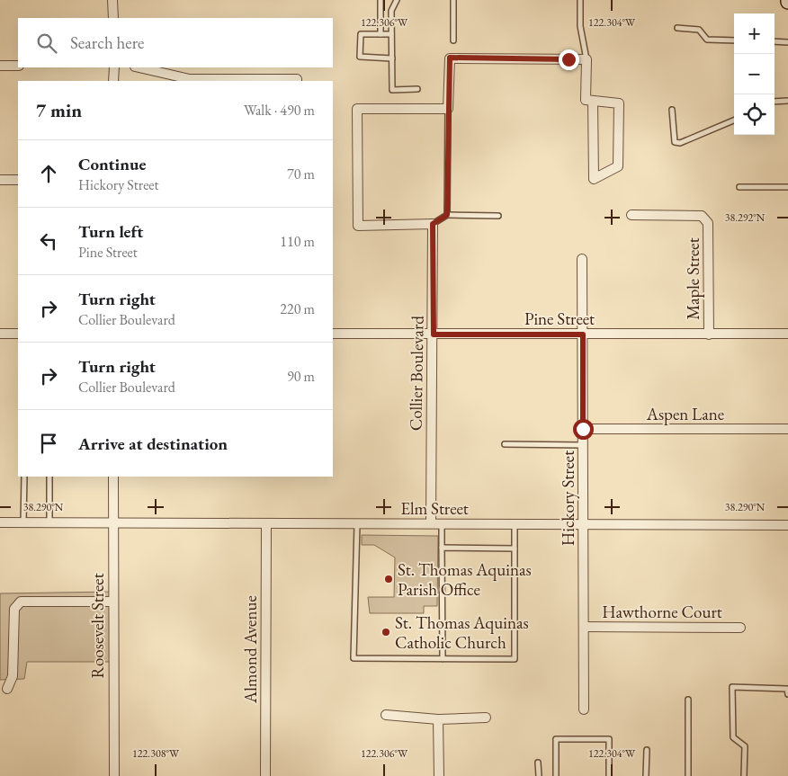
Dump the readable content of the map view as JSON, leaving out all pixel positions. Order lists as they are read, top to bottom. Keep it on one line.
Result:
{"streets":{"street":["Maple Street","Pine Street","Collier Boulevard","Aspen Lane","Hickory Street","Elm Street","Hawthorne Court","Roosevelt Street","Almond Avenue"]},"crossings":[["Maple Street","Pine Street"],["Pine Street","Collier Boulevard"],["Pine Street","Hickory Street"],["Collier Boulevard","Elm Street"],["Aspen Lane","Hickory Street"],["Hickory Street","Elm Street"],["Hickory Street","Hawthorne Court"],["Elm Street","Roosevelt Street"],["Elm Street","Almond Avenue"]],"places":["St. Thomas Aquinas Parish Office","St. Thomas Aquinas Catholic Church"],"page":{"map_buttons":["+","−"],"search":"Search here","heading":["7 min","Walk · 490 m"],"list":[["Continue","Hickory Street","70 m"],["Turn left","Pine Street","110 m"],["Turn right","Collier Boulevard","220 m"],["Turn right","Collier Boulevard","90 m"],"Arrive at destination"]},"coordinates":["122.306°W","122.304°W","38.292°N","38.290°N","122.308°W"]}
